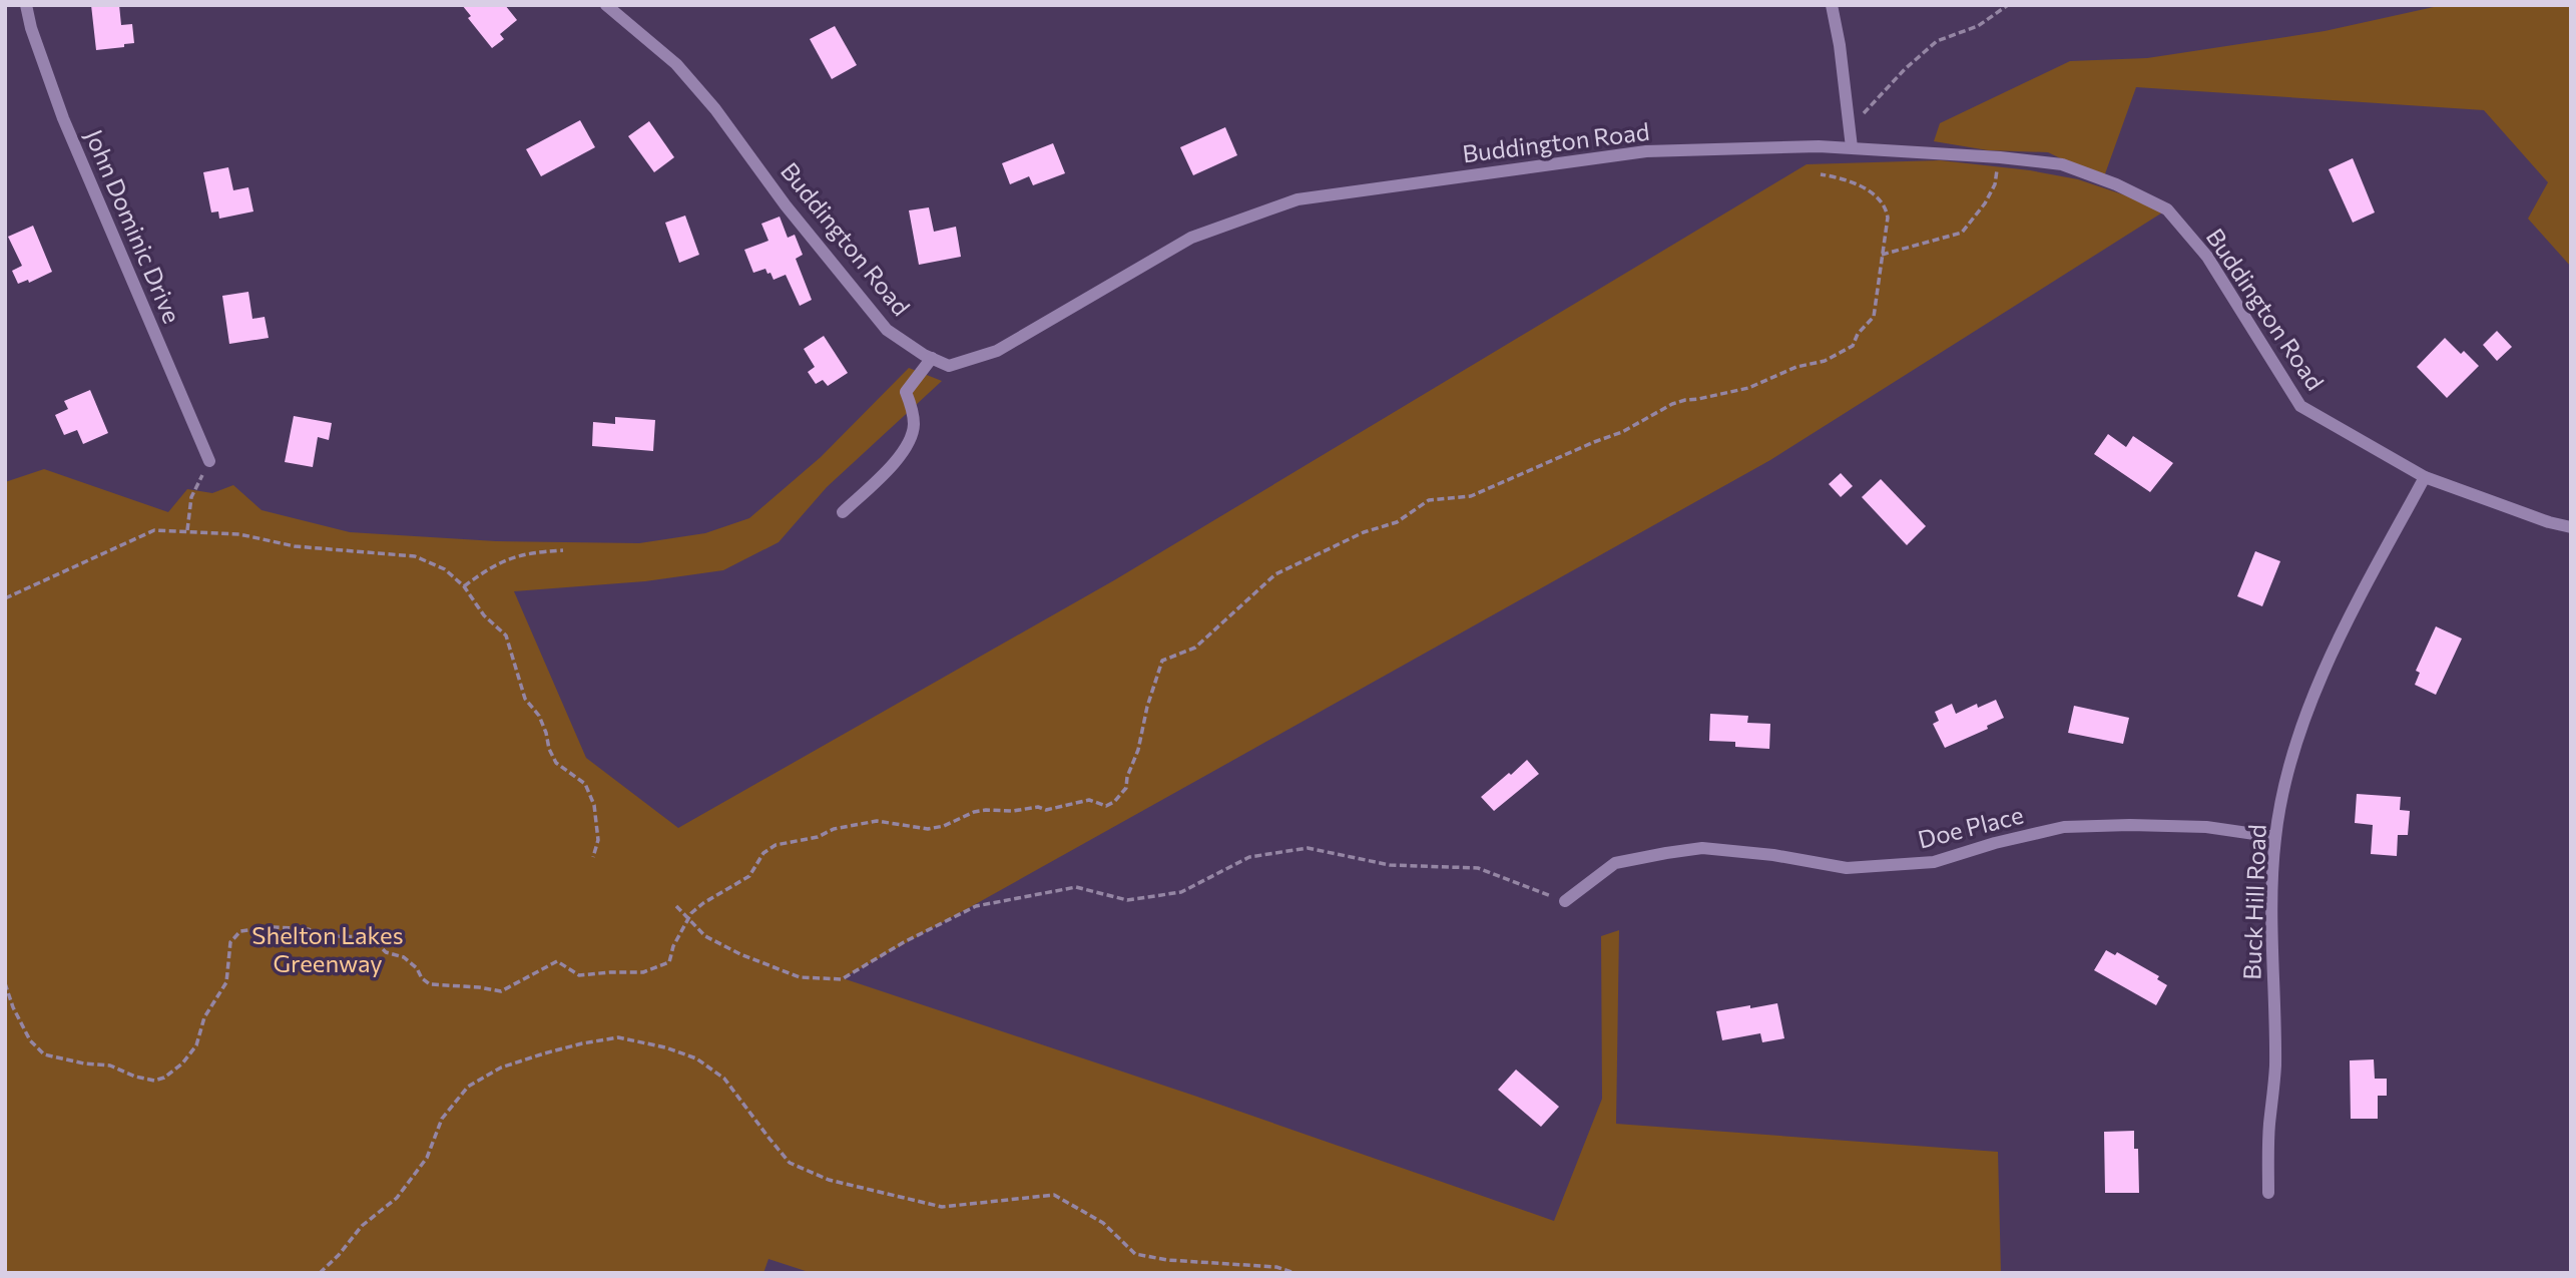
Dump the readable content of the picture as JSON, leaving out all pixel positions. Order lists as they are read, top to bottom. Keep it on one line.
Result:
{"streets":{"street":["Buddington Road","John Dominic Drive","Doe Place","Buck Hill Road"]},"crossings":[["Buddington Road","Buck Hill Road"],["Doe Place","Buck Hill Road"]],"parks":["Shelton Lakes Greenway"]}
